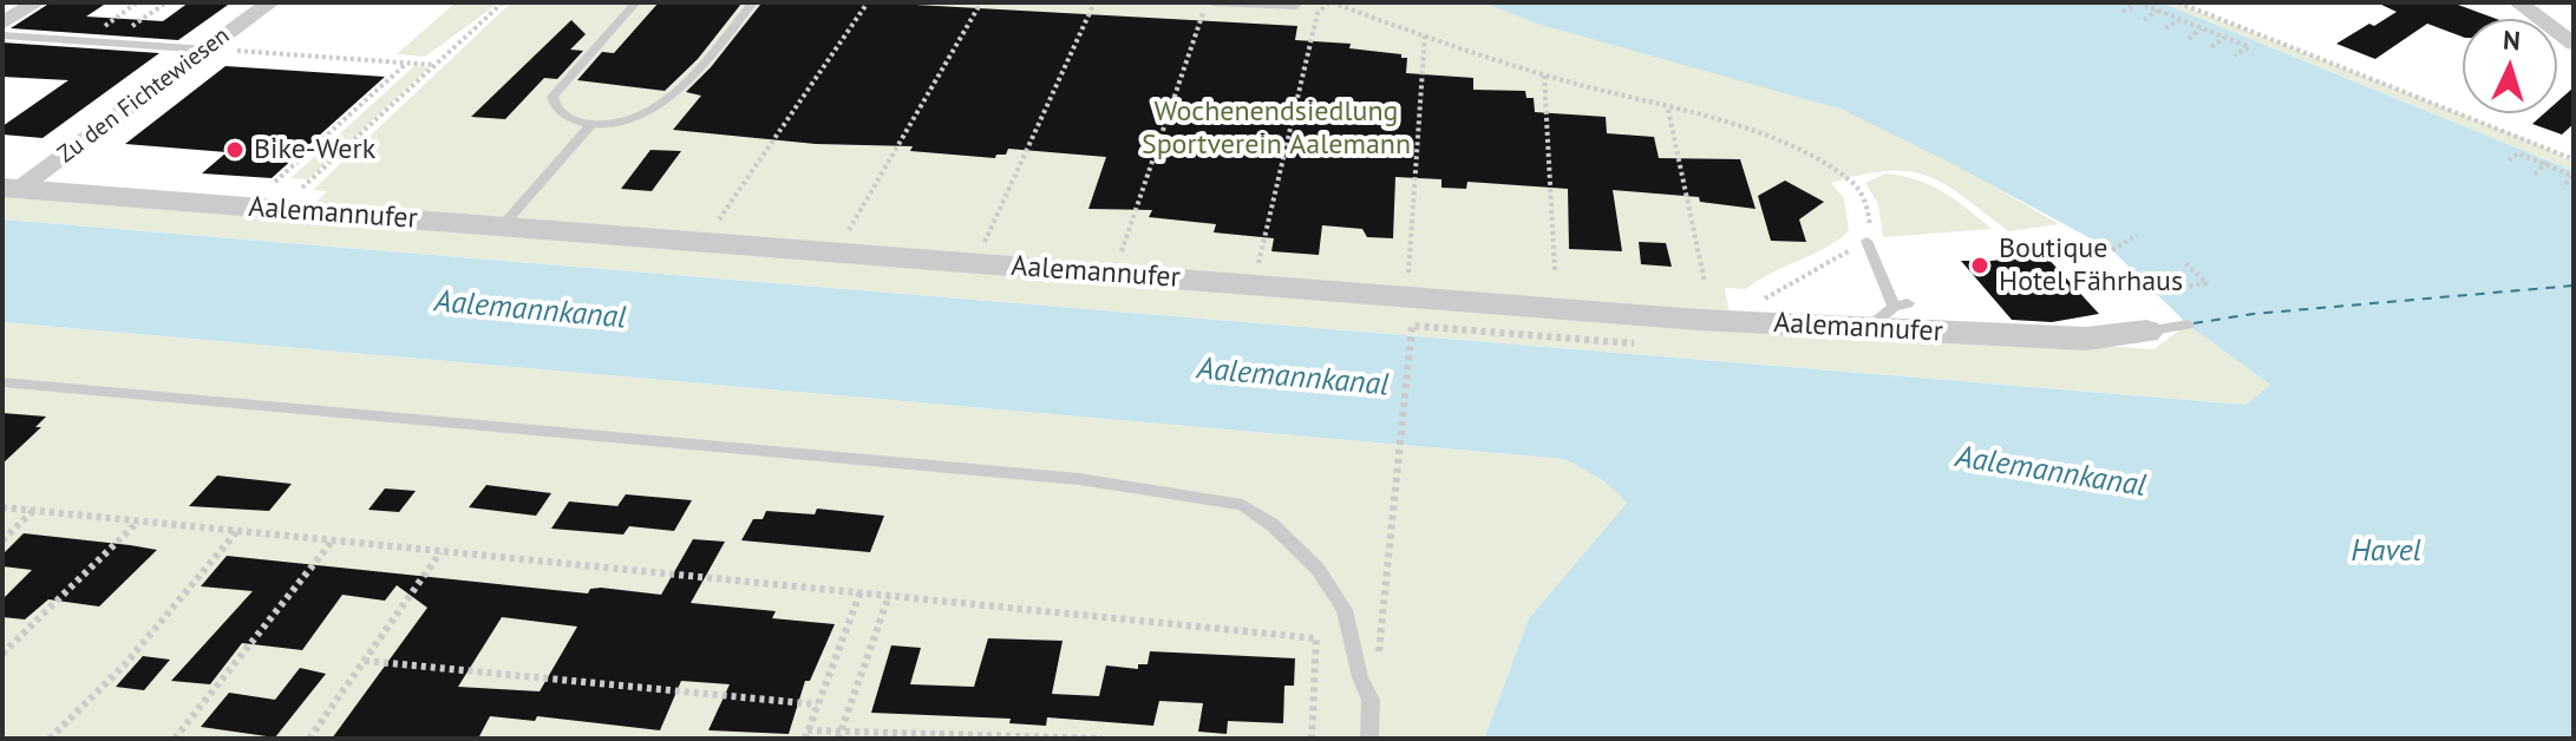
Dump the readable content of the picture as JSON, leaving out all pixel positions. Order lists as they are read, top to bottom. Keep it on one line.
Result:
{"streets":{"street":["Zu den Fichtewiesen","Aalemannufer"]},"crossings":[["Zu den Fichtewiesen","Aalemannufer"]],"water":["Aalemannkanal","Havel"],"parks":["Wochenendsiedlung Sportverein Aalemann"],"places":["Bike-Werk","Boutique Hotel Fährhaus"],"north":"top"}
